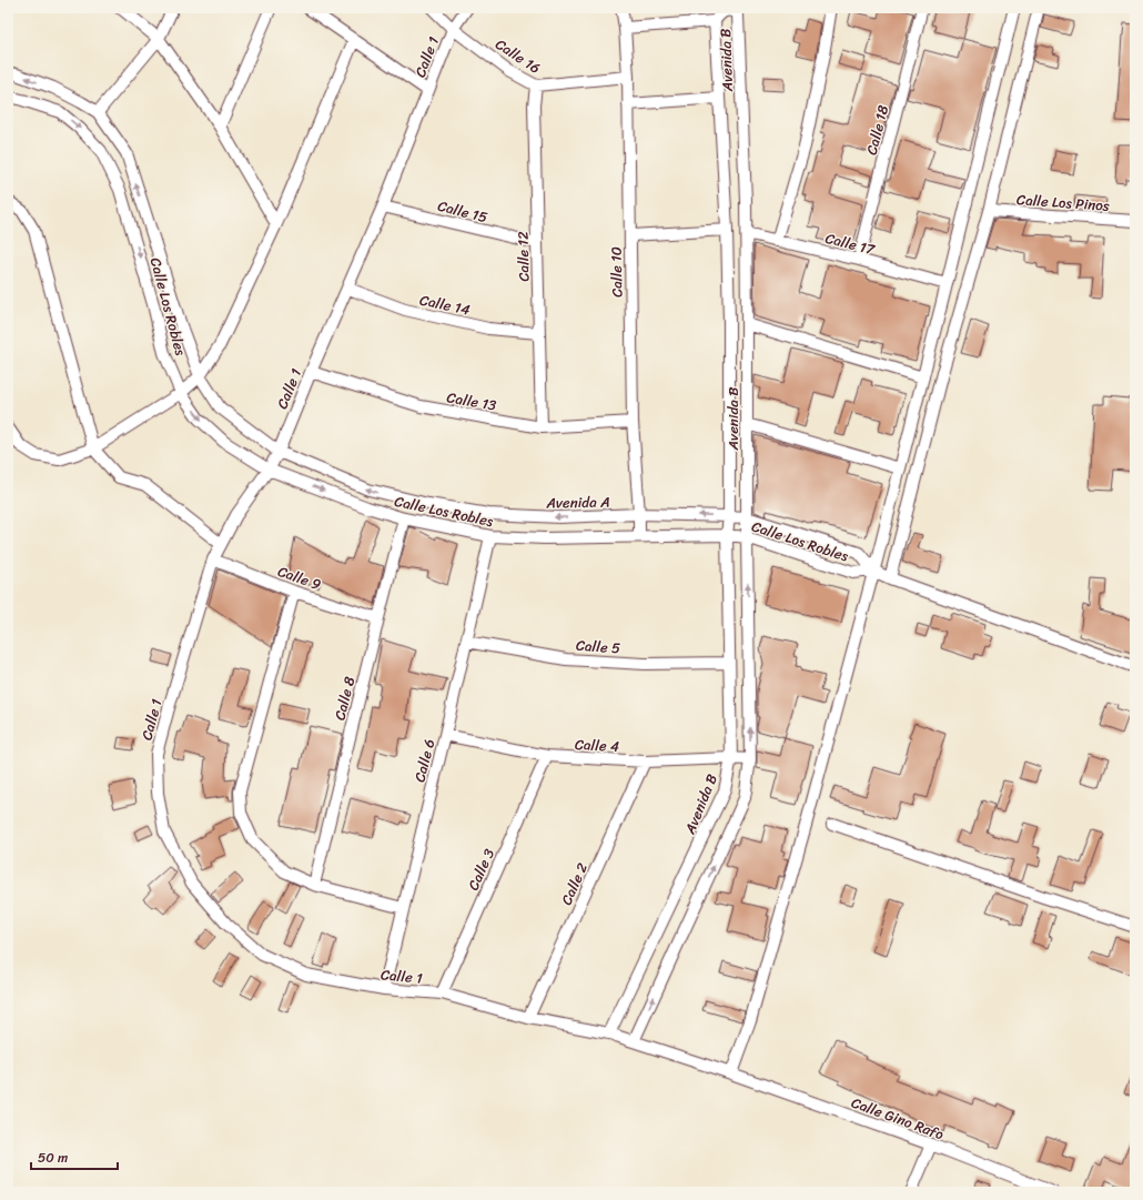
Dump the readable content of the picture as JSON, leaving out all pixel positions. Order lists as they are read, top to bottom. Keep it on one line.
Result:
{"streets":{"street":["Calle 16","Calle 1","Avenida B","Calle 18","Calle Los Pinos","Calle 15","Calle 17","Calle 12","Calle 10","Calle 14","Calle Los Robles","Calle 13","Avenida A","Calle 9","Calle 5","Calle 8","Calle 4","Calle 6","Calle 3","Calle 2","Calle Gino Rafo"]},"crossings":[["Calle 16","Calle 1"],["Calle 16","Calle 12"],["Calle 16","Calle 10"],["Calle 1","Avenida B"],["Calle 1","Calle 15"],["Calle 1","Calle 14"],["Calle 1","Calle Los Robles"],["Calle 1","Calle 13"],["Calle 1","Avenida A"],["Calle 1","Calle 9"],["Calle 1","Calle 6"],["Calle 1","Calle 3"],["Calle 1","Calle 2"],["Calle 1","Calle Gino Rafo"],["Avenida B","Calle 17"],["Avenida B","Calle Los Robles"],["Avenida B","Avenida A"],["Avenida B","Calle 5"],["Avenida B","Calle 4"],["Calle 18","Calle 17"],["Calle 15","Calle 12"],["Calle 12","Calle 14"],["Calle 12","Calle 13"],["Calle 10","Calle Los Robles"],["Calle 10","Calle 13"],["Calle 10","Avenida A"],["Calle Los Robles","Avenida A"],["Calle Los Robles","Calle 8"],["Calle Los Robles","Calle 6"],["Calle 9","Calle 8"],["Calle 5","Calle 6"],["Calle 4","Calle 6"],["Calle 4","Calle 3"],["Calle 4","Calle 2"]],"one_way":["Avenida A"],"scale_bar":"50 m"}
